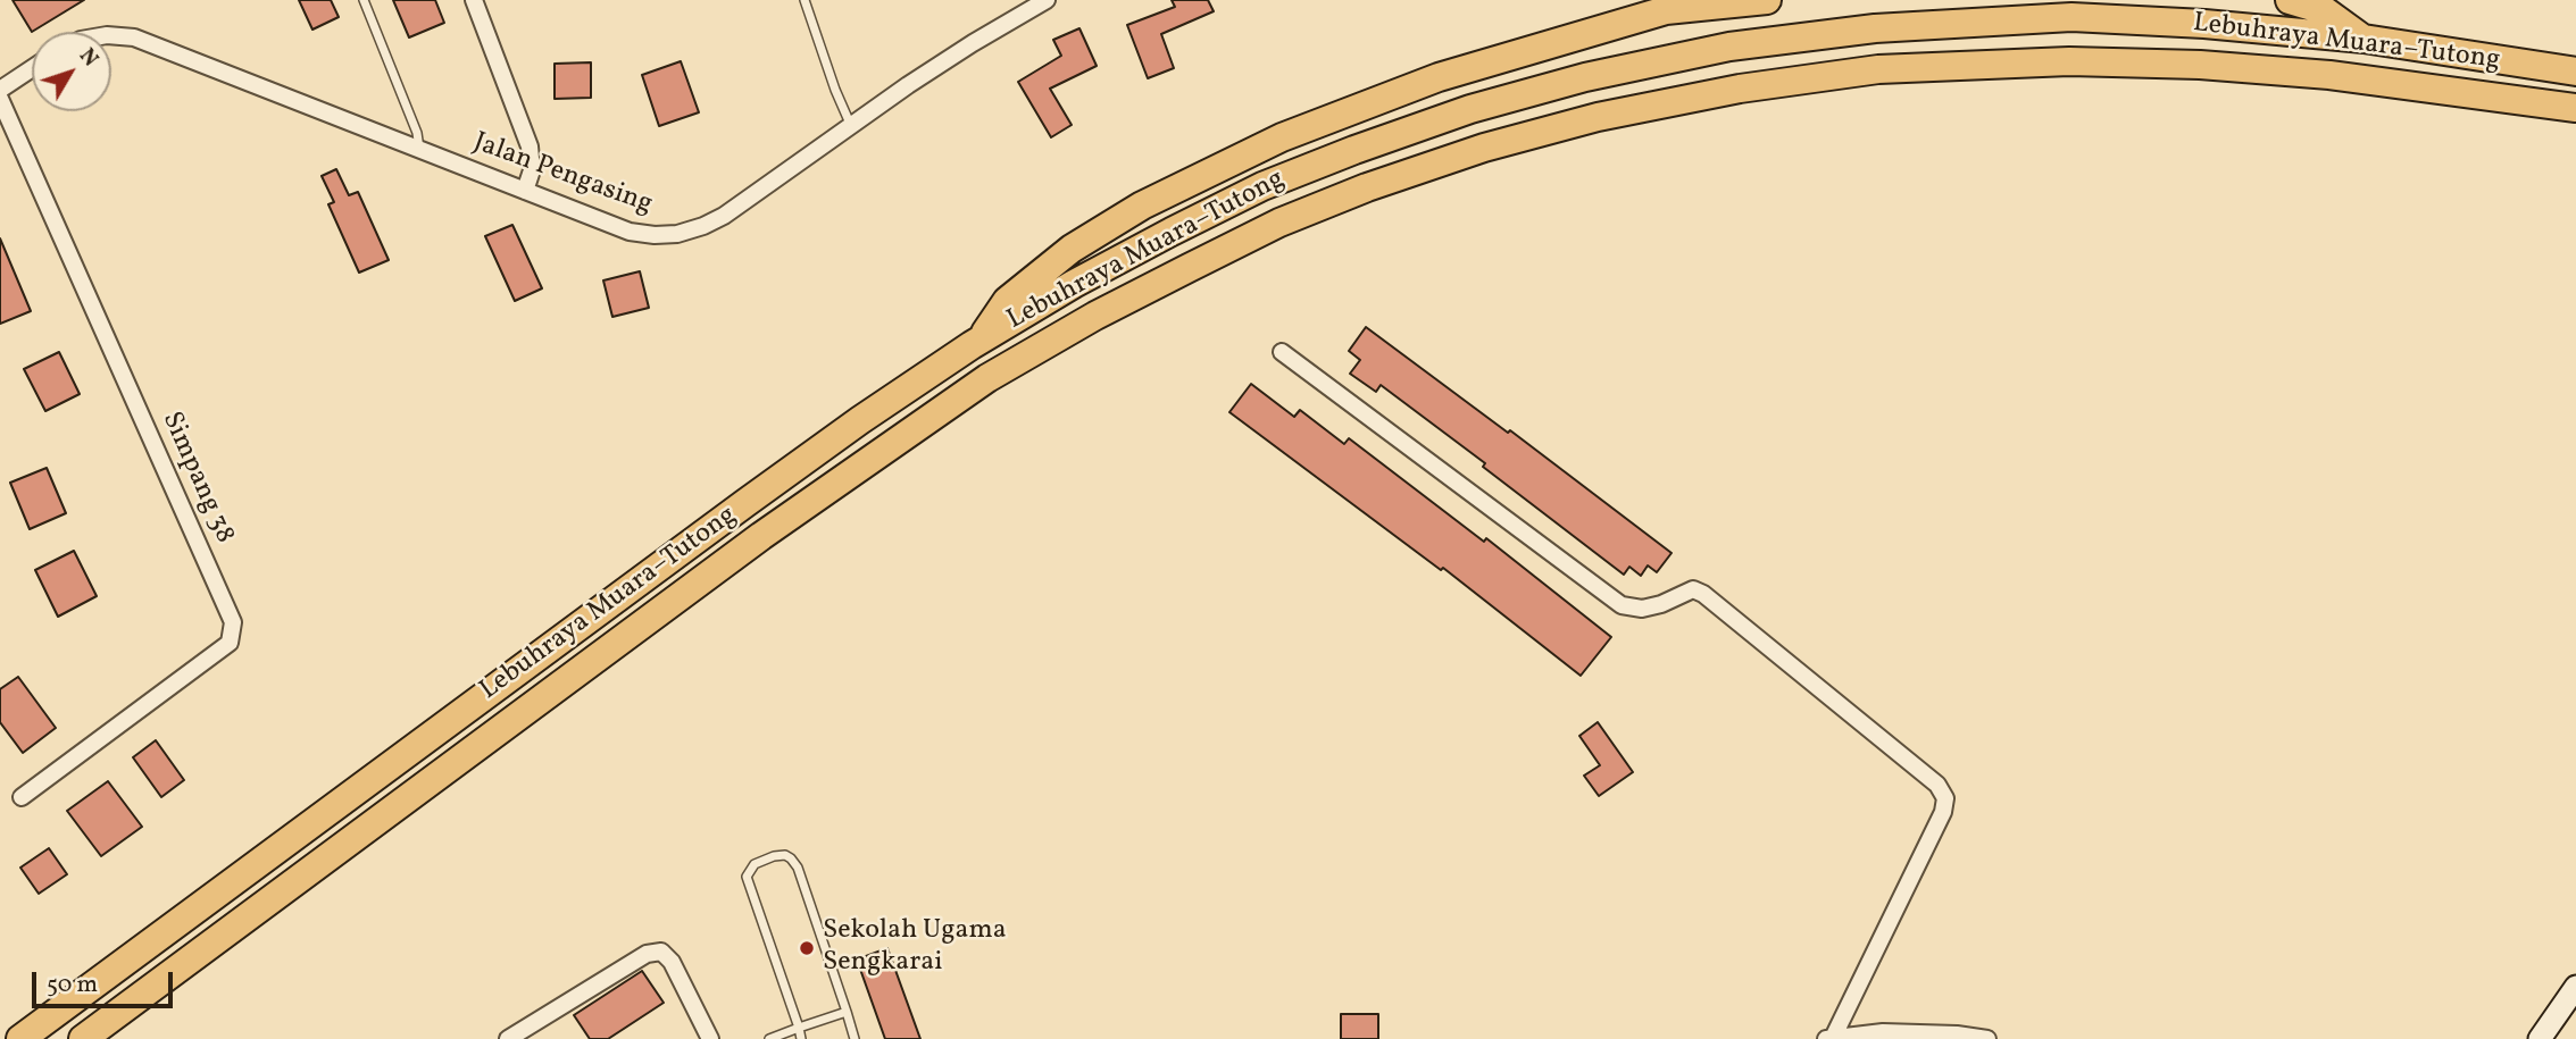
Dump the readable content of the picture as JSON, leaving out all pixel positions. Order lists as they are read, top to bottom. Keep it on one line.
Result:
{"streets":{"highway":["Lebuhraya Muara–Tutong"],"street":["Jalan Pengasing","Simpang 38"]},"places":["Sekolah Ugama Sengkarai"],"scale_bar":"50 m","north":"top right"}
